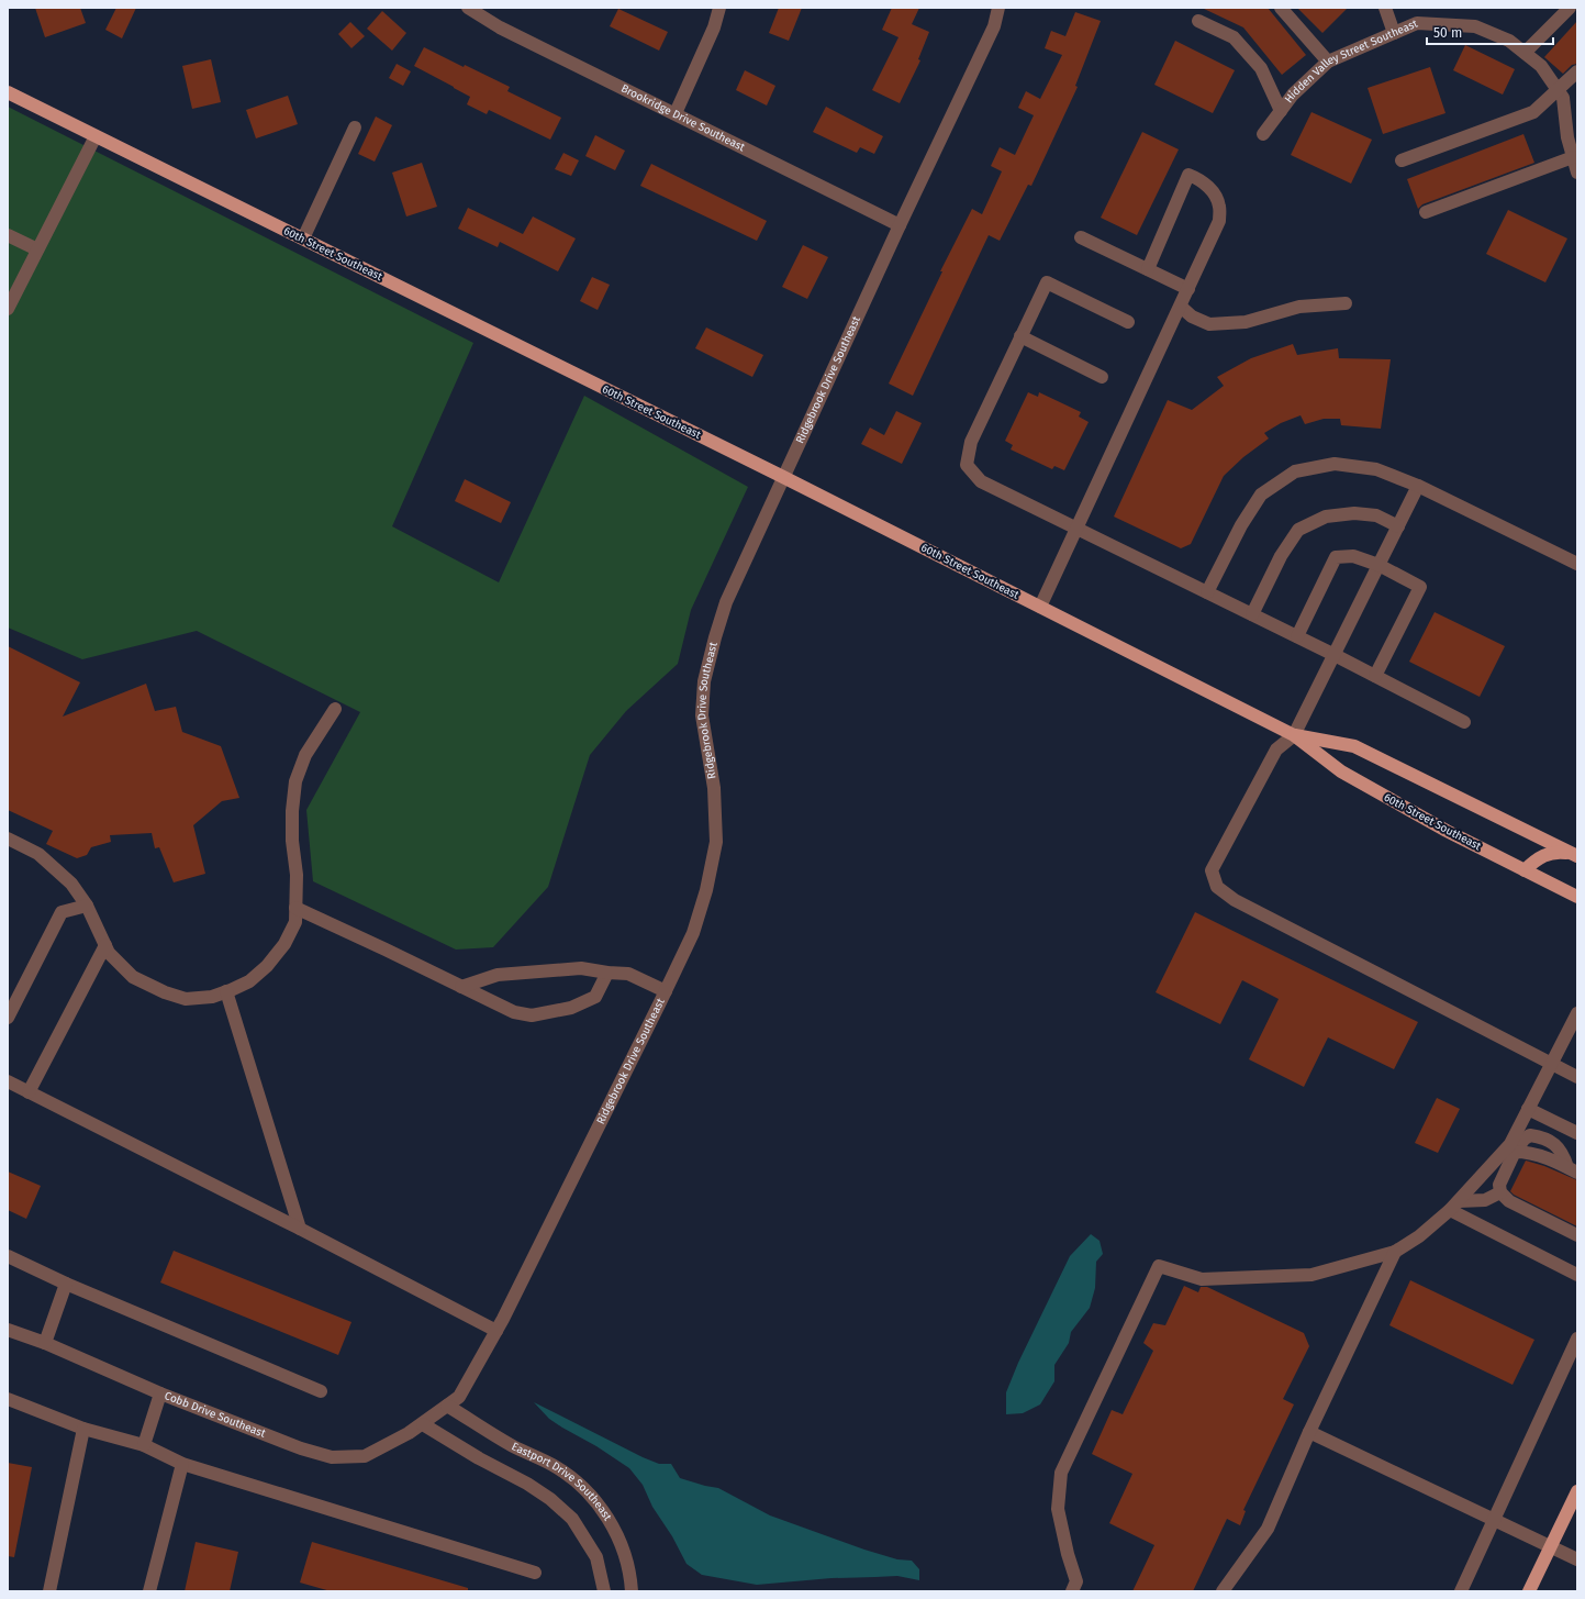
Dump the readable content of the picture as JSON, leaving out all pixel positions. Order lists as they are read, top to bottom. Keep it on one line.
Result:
{"streets":{"main road":["60th Street Southeast"],"street":["Hidden Valley Street Southeast","Brookridge Drive Southeast","Ridgebrook Drive Southeast","Cobb Drive Southeast","Eastport Drive Southeast"]},"crossings":[["Brookridge Drive Southeast","Ridgebrook Drive Southeast"],["60th Street Southeast","Ridgebrook Drive Southeast"],["Ridgebrook Drive Southeast","Cobb Drive Southeast"],["Ridgebrook Drive Southeast","Eastport Drive Southeast"],["Cobb Drive Southeast","Eastport Drive Southeast"]],"scale_bar":"50 m"}
